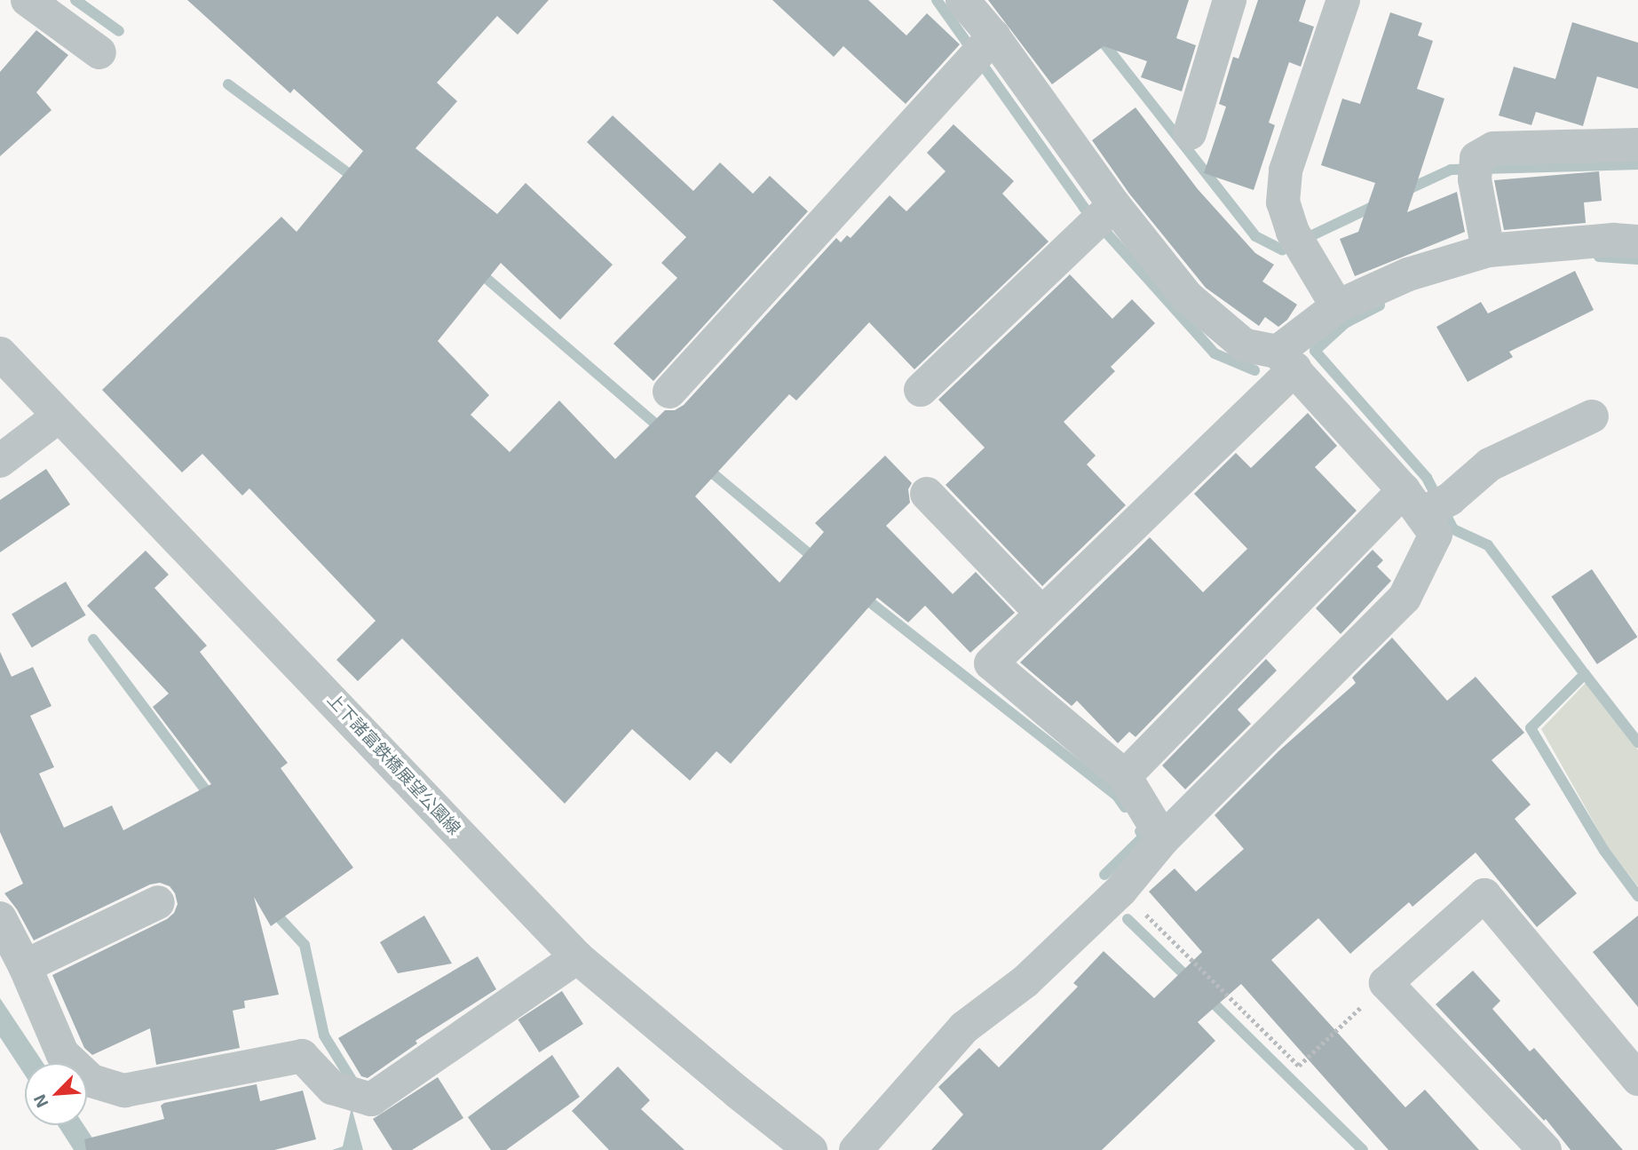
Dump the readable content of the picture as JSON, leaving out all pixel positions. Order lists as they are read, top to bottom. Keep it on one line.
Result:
{"streets":{"street":["上下諸富鉄橋展望公園線"]},"north":"bottom left"}
